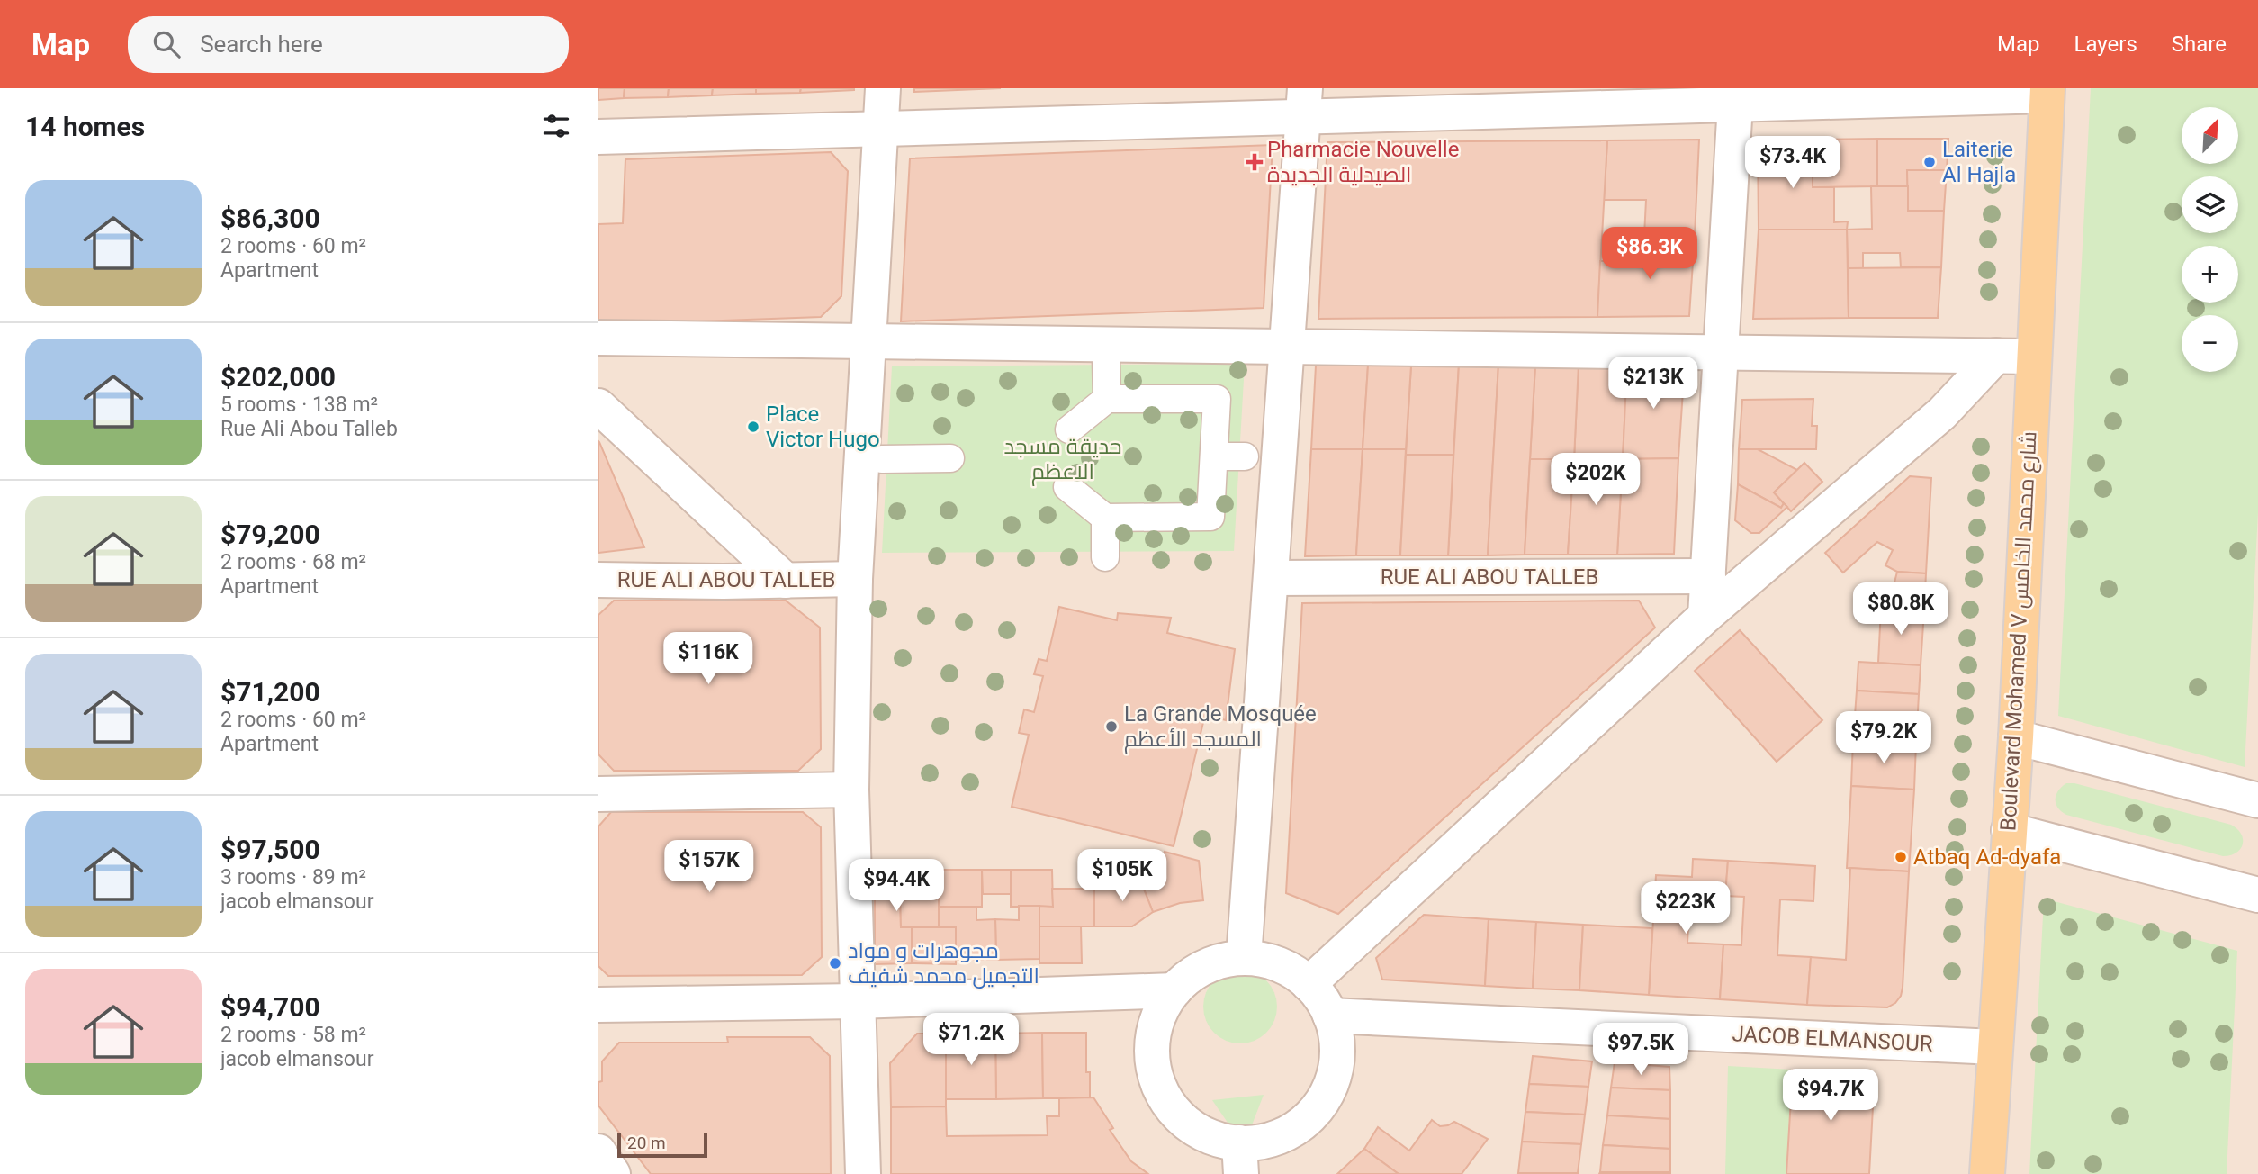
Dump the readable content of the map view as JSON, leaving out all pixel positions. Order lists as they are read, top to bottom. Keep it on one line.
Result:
{"streets":{"main road":["Boulevard Mohamed V شارع محمد الخامس"],"street":["RUE ALI ABOU TALLEB","JACOB ELMANSOUR"]},"crossings":[["Boulevard Mohamed V شارع محمد الخامس","JACOB ELMANSOUR"]],"parks":["حديقة مسجد الاعظم"],"places":{"health":["Pharmacie Nouvelle الصيدلية الجديدة"],"other":["Laiterie Al Hajla","Place Victor Hugo","La Grande Mosquée المسجد الأعظم","Atbaq Ad-dyafa","مجوهرات و مواد التجميل محمد شفيف"]},"scale_bar":"20 m","north":"top right","page":{"header":"Map","search":"Search here","nav":["Map","Layers","Share"],"heading":"14 homes","map_buttons":["+","−"],"price":["$73.4K","$86.3K","$213K","$202K","$80.8K","$116K","$79.2K","$157K","$105K","$94.4K","$223K","$71.2K","$97.5K","$94.7K"],"list":[{"name":"$86,300","note":"2 rooms · 60 m² · Apartment"},{"name":"$202,000","note":"5 rooms · 138 m² · Rue Ali Abou Talleb"},{"name":"$79,200","note":"2 rooms · 68 m² · Apartment"},{"name":"$71,200","note":"2 rooms · 60 m² · Apartment"},{"name":"$97,500","note":"3 rooms · 89 m² · jacob elmansour"},{"name":"$94,700","note":"2 rooms · 58 m² · jacob elmansour"}],"scale":"20 m"}}
